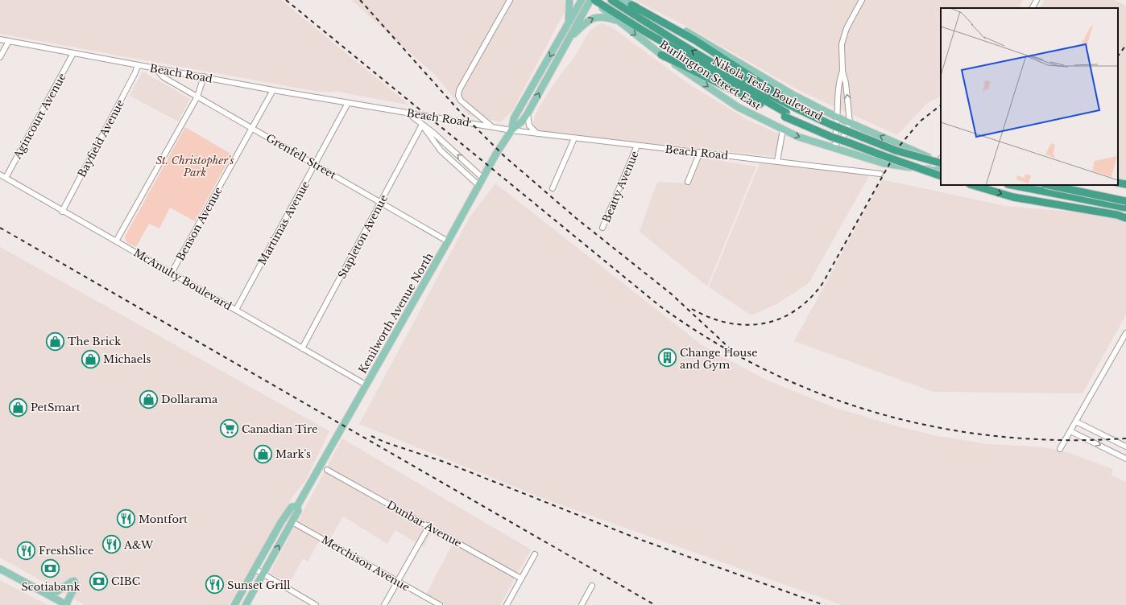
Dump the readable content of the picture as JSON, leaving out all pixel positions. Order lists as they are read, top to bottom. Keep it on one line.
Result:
{"streets":{"highway":["Nikola Tesla Boulevard"],"main road":["Burlington Street East","Kenilworth Avenue North"],"street":["Beach Road","Agincourt Avenue","Bayfield Avenue","Grenfell Street","Beatty Avenue","Martimas Avenue","Benson Avenue","Stapleton Avenue","McAnulty Boulevard","Dunbar Avenue","Merchison Avenue"]},"crossings":[["Beach Road","Agincourt Avenue"],["Beach Road","Bayfield Avenue"],["Beach Road","Grenfell Street"],["Beach Road","Beatty Avenue"],["Beach Road","Martimas Avenue"],["Beach Road","Benson Avenue"],["Beach Road","Kenilworth Avenue North"],["Burlington Street East","Nikola Tesla Boulevard"],["Burlington Street East","Kenilworth Avenue North"],["Nikola Tesla Boulevard","Kenilworth Avenue North"],["Agincourt Avenue","McAnulty Boulevard"],["Bayfield Avenue","McAnulty Boulevard"],["Grenfell Street","Martimas Avenue"],["Grenfell Street","Benson Avenue"],["Grenfell Street","Stapleton Avenue"],["Grenfell Street","Kenilworth Avenue North"],["Martimas Avenue","McAnulty Boulevard"],["Benson Avenue","McAnulty Boulevard"],["Stapleton Avenue","McAnulty Boulevard"],["McAnulty Boulevard","Kenilworth Avenue North"],["Kenilworth Avenue North","Merchison Avenue"]],"parks":["St. Christopher's Park"],"places":{"shop":["The Brick","Michaels","Dollarama","PetSmart","Mark's"],"building":["Change House and Gym"],"supermarket":["Canadian Tire"],"restaurant":["Montfort","A&W","FreshSlice","Sunset Grill"],"bank":["Scotiabank","CIBC"]}}
